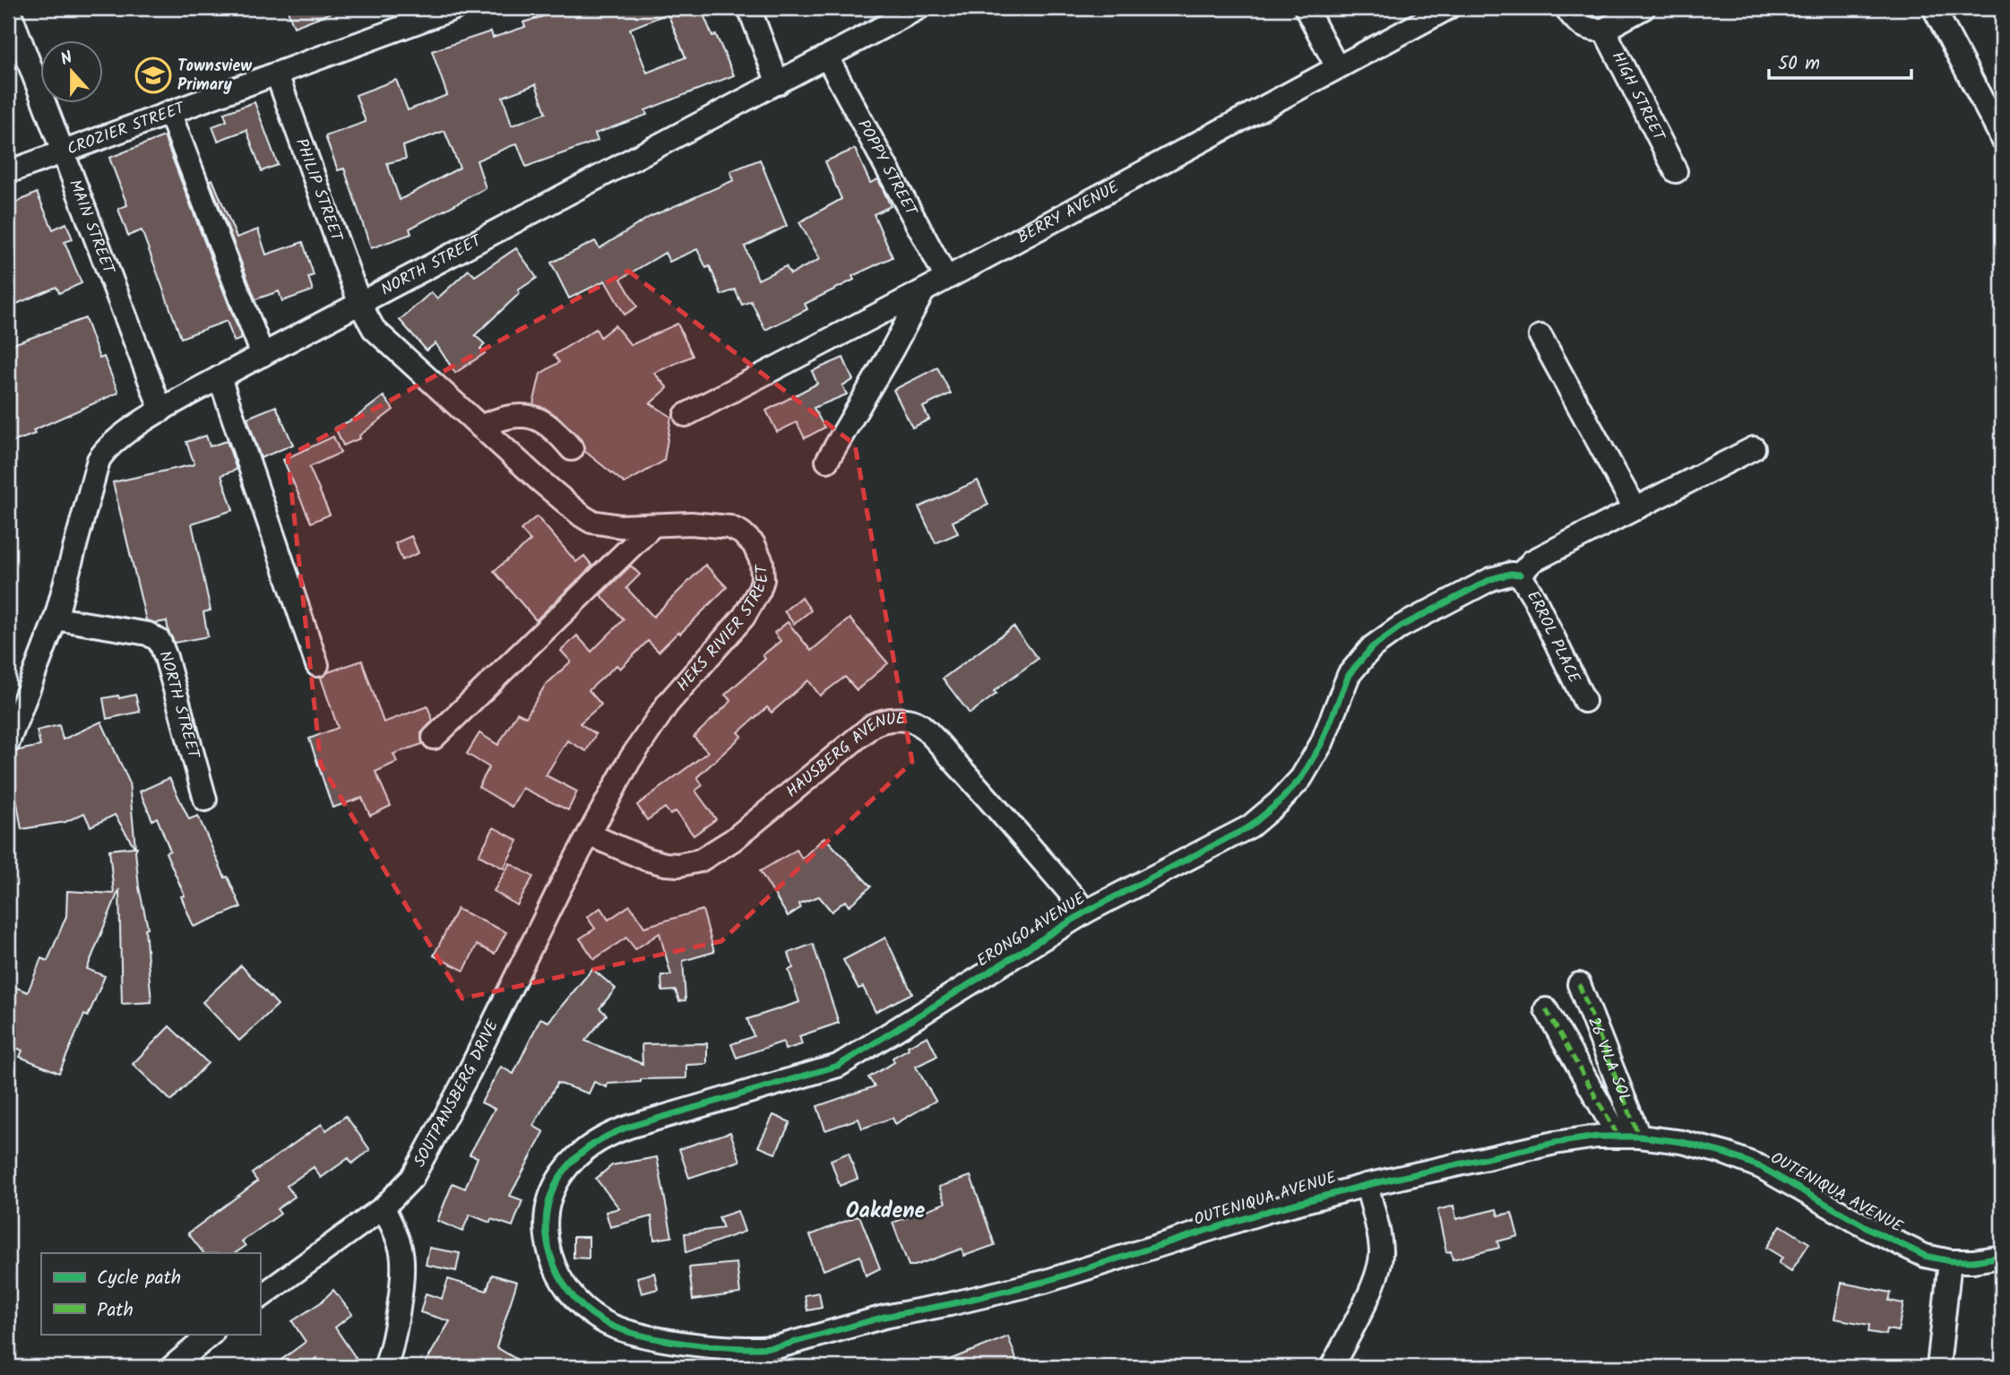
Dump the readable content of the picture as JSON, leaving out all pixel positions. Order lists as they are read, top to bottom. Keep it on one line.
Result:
{"streets":{"street":["HIGH STREET","CROZIER STREET","POPPY STREET","PHILIP STREET","BERRY AVENUE","MAIN STREET","NORTH STREET","HEKS RIVIER STREET","ERROL PLACE","HAUSBERG AVENUE","ERONGO AVENUE","26 VILA SOL","SOUTPANSBERG DRIVE","OUTENIQUA AVENUE"]},"crossings":[["CROZIER STREET","PHILIP STREET"],["CROZIER STREET","MAIN STREET"],["POPPY STREET","BERRY AVENUE"],["POPPY STREET","NORTH STREET"],["PHILIP STREET","NORTH STREET"],["PHILIP STREET","HEKS RIVIER STREET"],["MAIN STREET","NORTH STREET"],["NORTH STREET","HEKS RIVIER STREET"],["HEKS RIVIER STREET","HAUSBERG AVENUE"],["HEKS RIVIER STREET","SOUTPANSBERG DRIVE"],["ERROL PLACE","ERONGO AVENUE"],["HAUSBERG AVENUE","ERONGO AVENUE"],["HAUSBERG AVENUE","SOUTPANSBERG DRIVE"],["ERONGO AVENUE","OUTENIQUA AVENUE"],["26 VILA SOL","OUTENIQUA AVENUE"]],"districts":["Oakdene"],"places":{"school or university":["Townsview Primary"]},"legend":["Cycle path","Path"],"scale_bar":"50 m","north":"top"}
